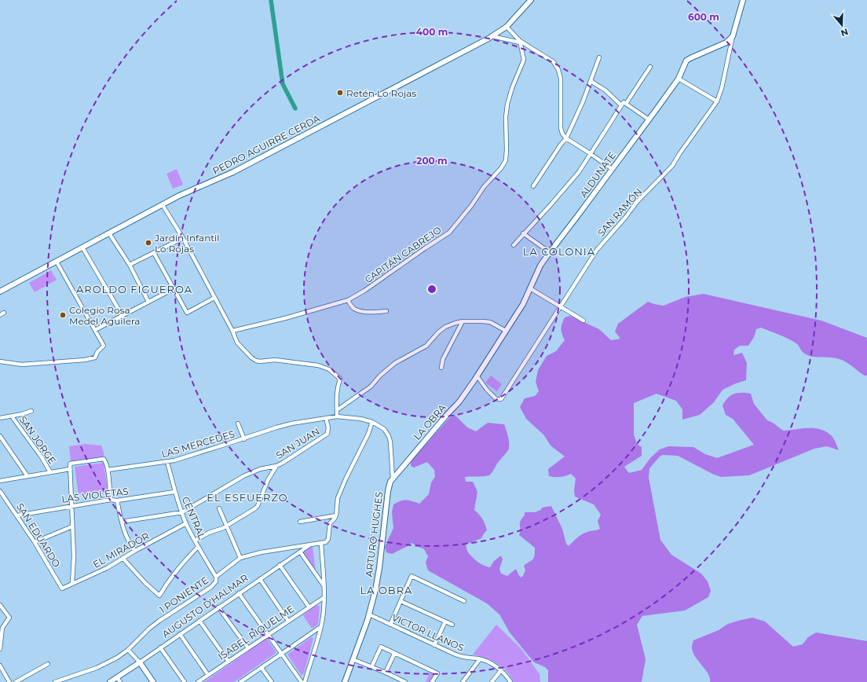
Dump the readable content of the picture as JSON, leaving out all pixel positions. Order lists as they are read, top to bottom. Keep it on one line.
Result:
{"streets":{"street":["PEDRO AGUIRRE CERDA","ALDUNATE","SAN RAMÓN","CAPITÁN CABREJO","LA OBRA","SAN JORGE","SAN JUAN","LAS MERCEDES","LAS VIOLETAS","CENTRAL","ARTURO HUGHES","SAN EDUARDO","EL MIRADOR","1 PONIENTE","AUGUSTO D'HALMAR","ISABEL RIQUELME","VICTOR LLANOS"]},"crossings":[["ALDUNATE","SAN RAMÓN"],["ALDUNATE","LA OBRA"],["SAN RAMÓN","LA OBRA"],["LA OBRA","ARTURO HUGHES"],["SAN JUAN","LAS MERCEDES"],["SAN JUAN","CENTRAL"],["LAS MERCEDES","CENTRAL"],["LAS VIOLETAS","CENTRAL"],["LAS VIOLETAS","SAN EDUARDO"],["CENTRAL","EL MIRADOR"],["CENTRAL","1 PONIENTE"],["ARTURO HUGHES","VICTOR LLANOS"],["SAN EDUARDO","EL MIRADOR"],["1 PONIENTE","AUGUSTO D'HALMAR"]],"districts":["LA COLONIA","AROLDO FIGUEROA","EL ESFUERZO","LA OBRA"],"places":["Retén Lo Rojas","Jardín Infantil Lo Rojas","Colegio Rosa Medel Aguilera"],"north":"bottom","rings":["600 m","400 m","200 m"]}
